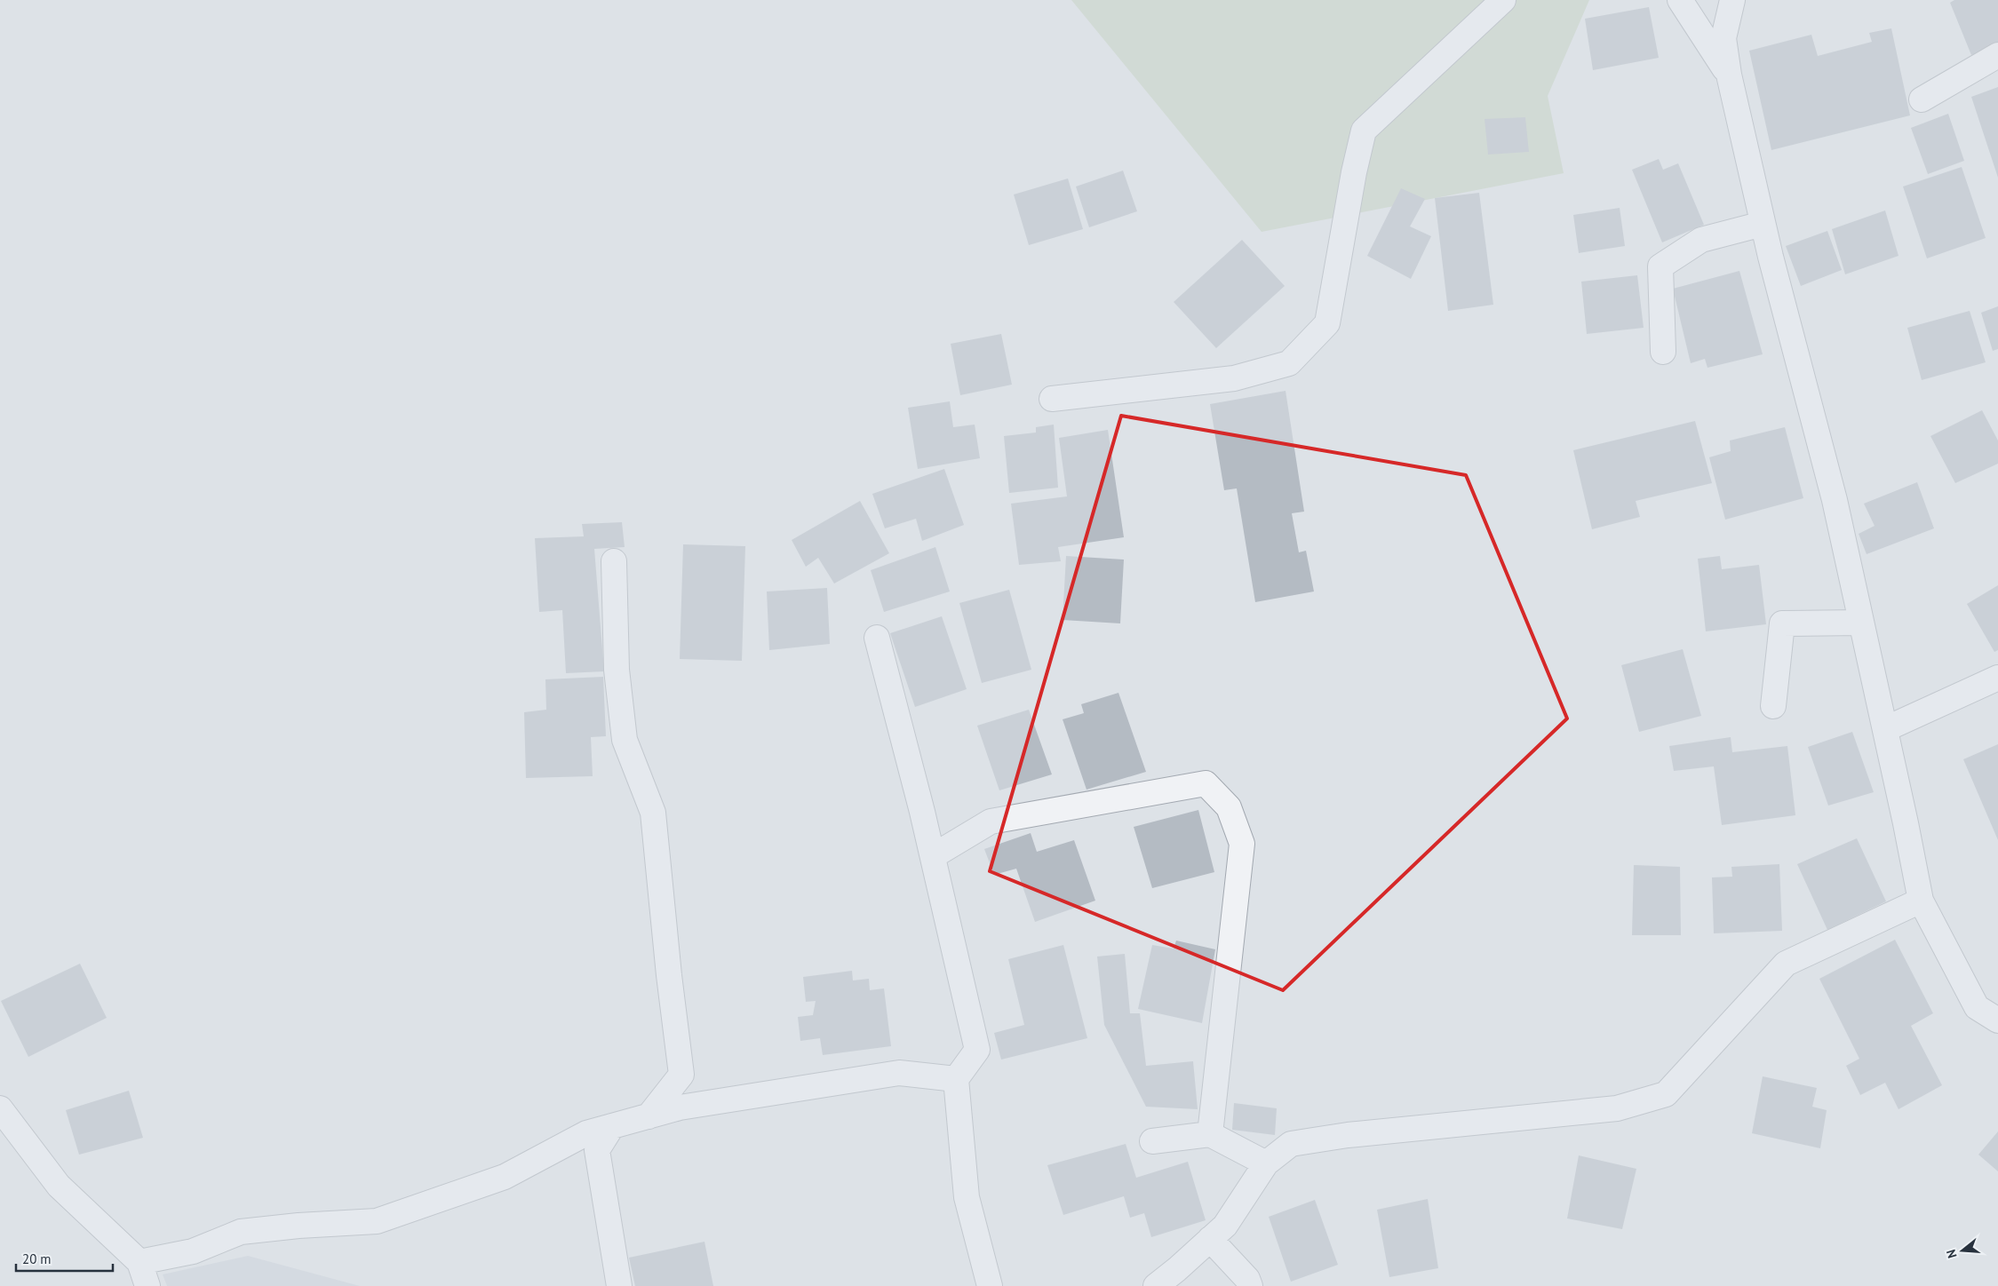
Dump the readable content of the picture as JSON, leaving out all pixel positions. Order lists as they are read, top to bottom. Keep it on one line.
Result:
{"scale_bar":"20 m","north":"left"}
